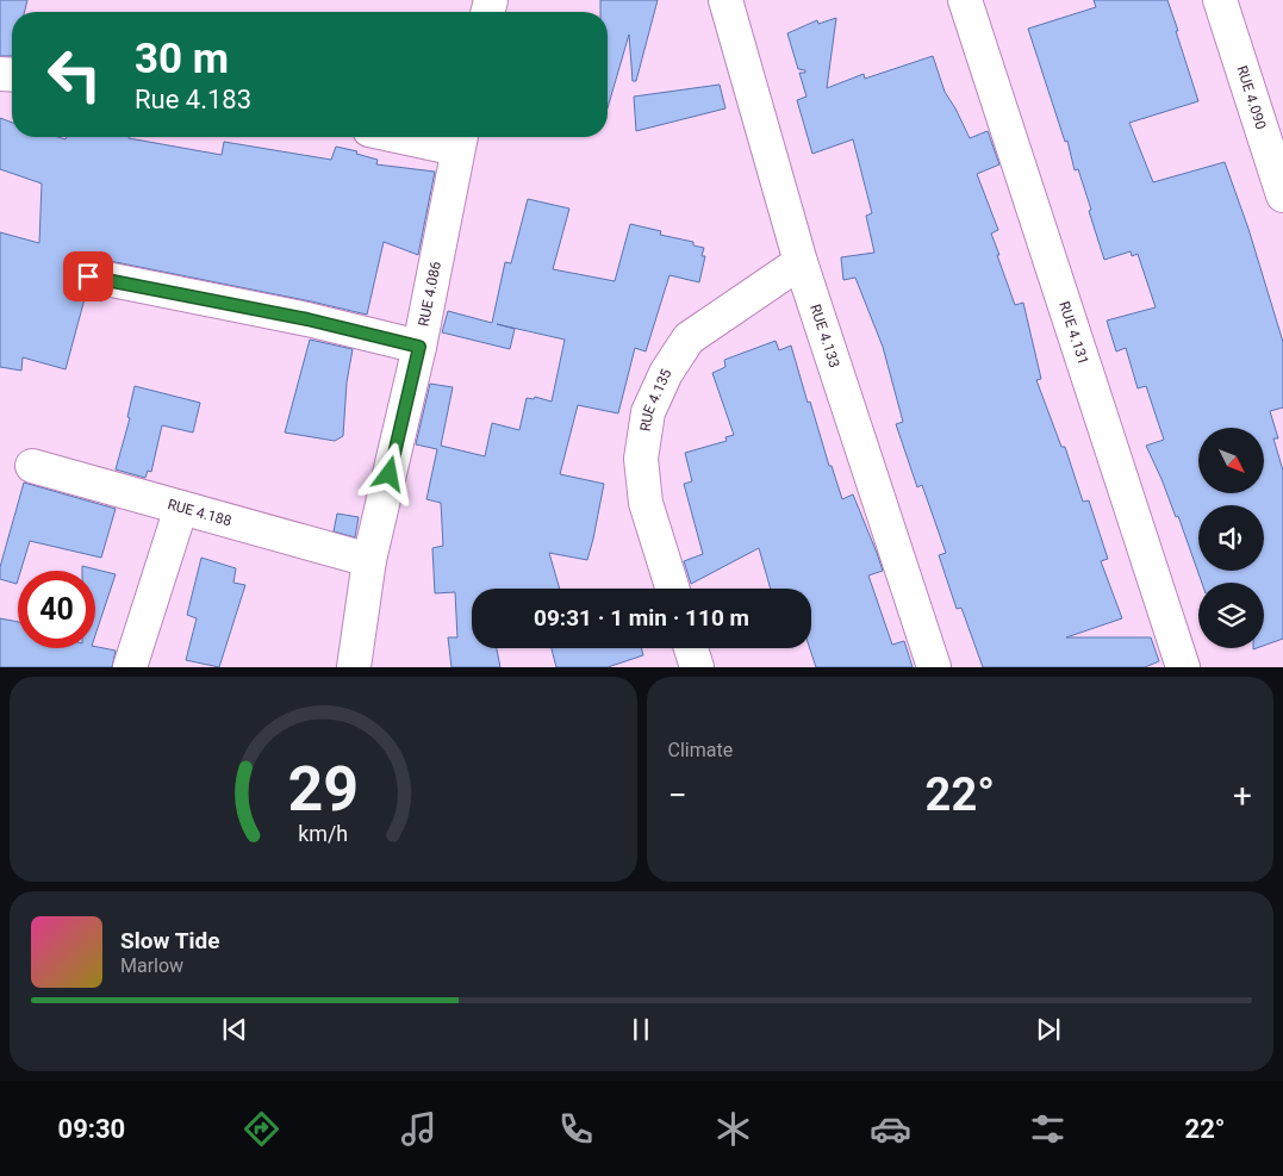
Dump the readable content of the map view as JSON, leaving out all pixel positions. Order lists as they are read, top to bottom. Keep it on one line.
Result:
{"streets":{"street":["RUE 4.090","RUE 4.086","RUE 4.131","RUE 4.133","RUE 4.135","RUE 4.188"]},"crossings":[["RUE 4.086","RUE 4.188"],["RUE 4.133","RUE 4.135"]],"north":"bottom right","page":{"turn":["30 m","Rue 4.183"],"limit":"40","trip":"09:31 · 1 min · 110 m","tile":"Climate","heat":["−","22°","+"],"song":["Slow Tide","Marlow"],"tabs":["09:30","22°"],"gauge":["29","km/h"]}}
